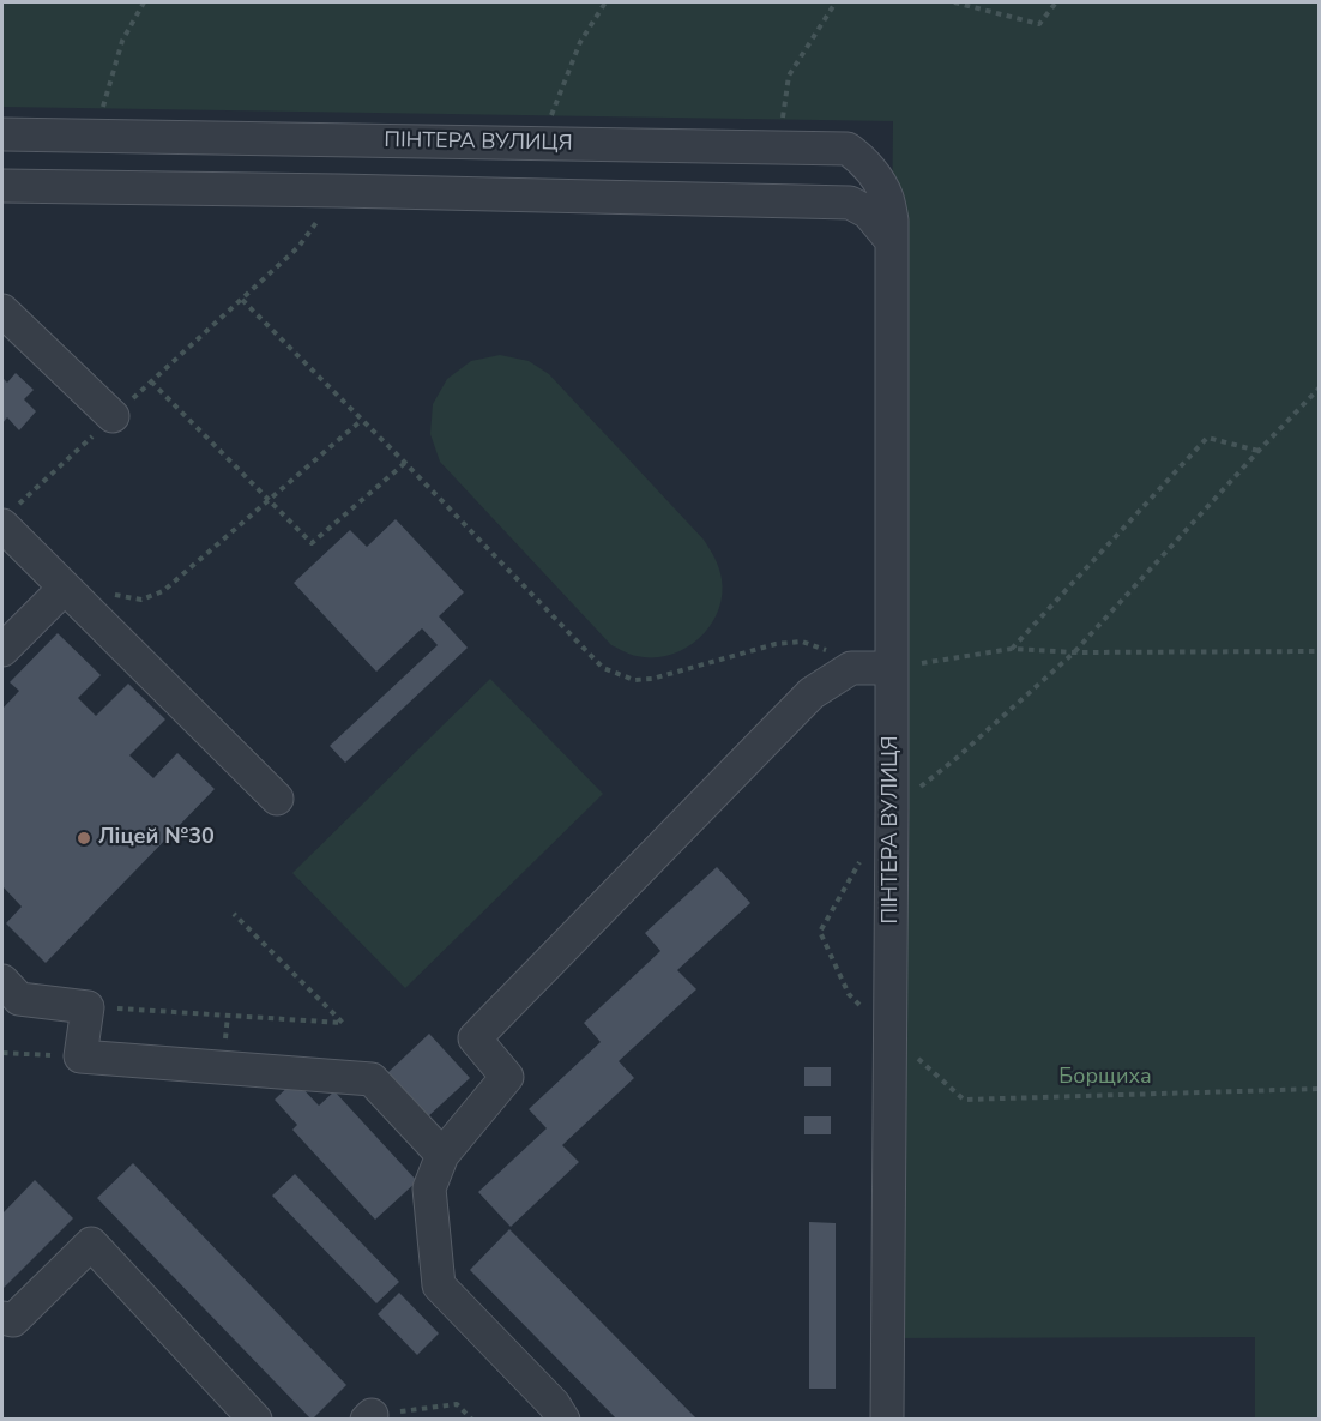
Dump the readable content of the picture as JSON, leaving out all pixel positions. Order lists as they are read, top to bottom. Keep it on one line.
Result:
{"streets":{"street":["ПІНТЕРА ВУЛИЦЯ"]},"parks":["Борщиха"],"places":["Ліцей №30"]}
